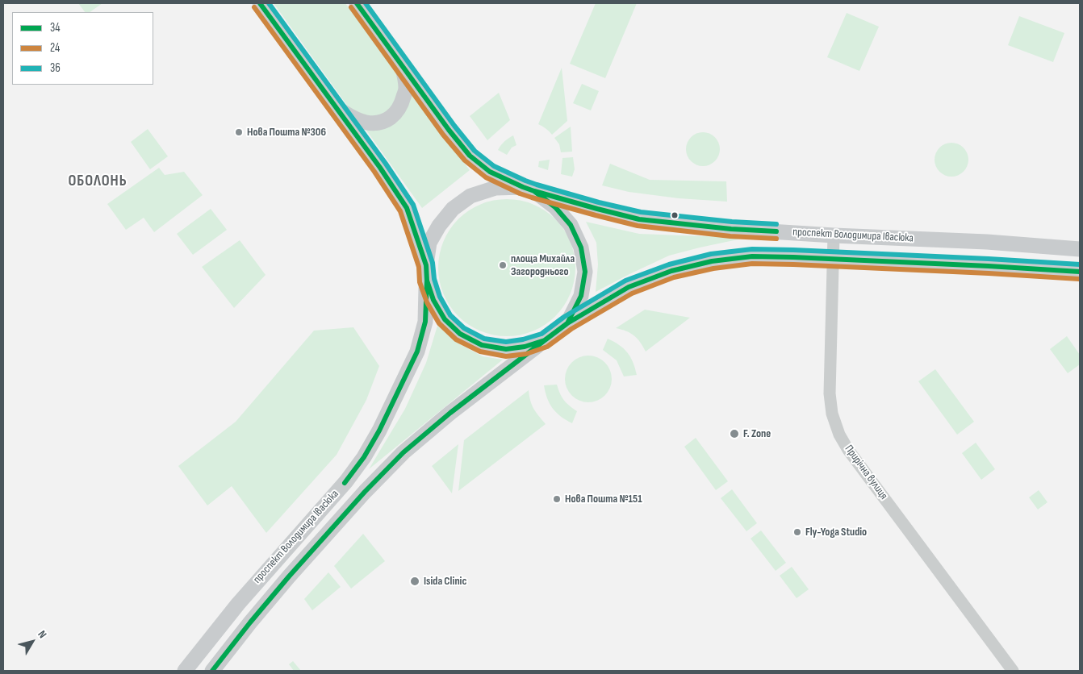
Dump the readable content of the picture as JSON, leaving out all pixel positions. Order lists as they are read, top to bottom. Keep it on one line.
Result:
{"streets":{"main road":["проспект Володимира Івасюка"],"street":["Прирічна вулиця"]},"crossings":[["проспект Володимира Івасюка","Прирічна вулиця"]],"districts":["ОБОЛОНЬ"],"places":["Нова Пошта №306","площа Михайла Загороднього","F. Zone","Нова Пошта №151","Fly-Yoga Studio","Isida Clinic"],"lines":["transit line 34","transit line 36","transit line 24"],"legend":["34","24","36"],"north":"top right"}
